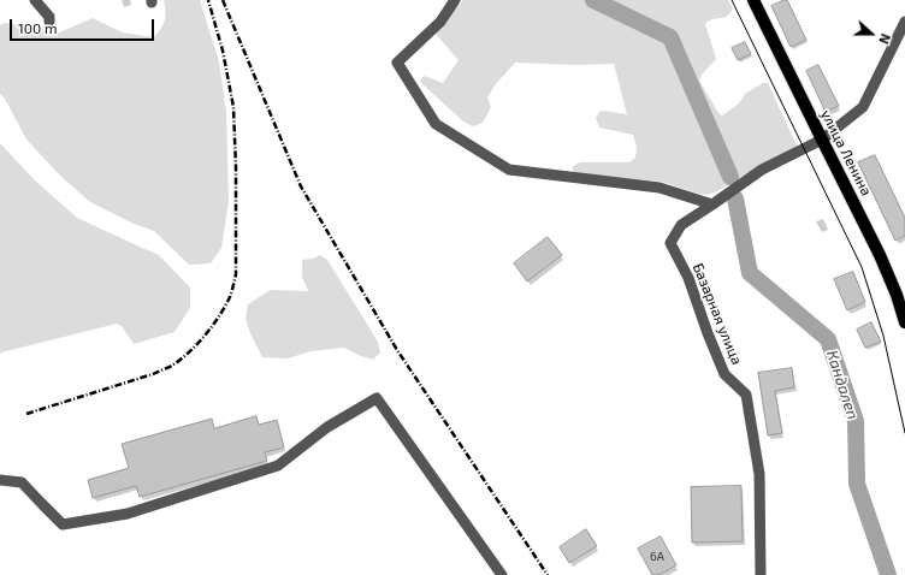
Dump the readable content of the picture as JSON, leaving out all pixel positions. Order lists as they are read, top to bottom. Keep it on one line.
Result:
{"streets":{"main road":["улица Ленина"],"street":["Базарная улица"]},"crossings":[["улица Ленина","Базарная улица"]],"water":["Кандалеп"],"house_numbers":["6А"],"scale_bar":"100 m","north":"right"}
